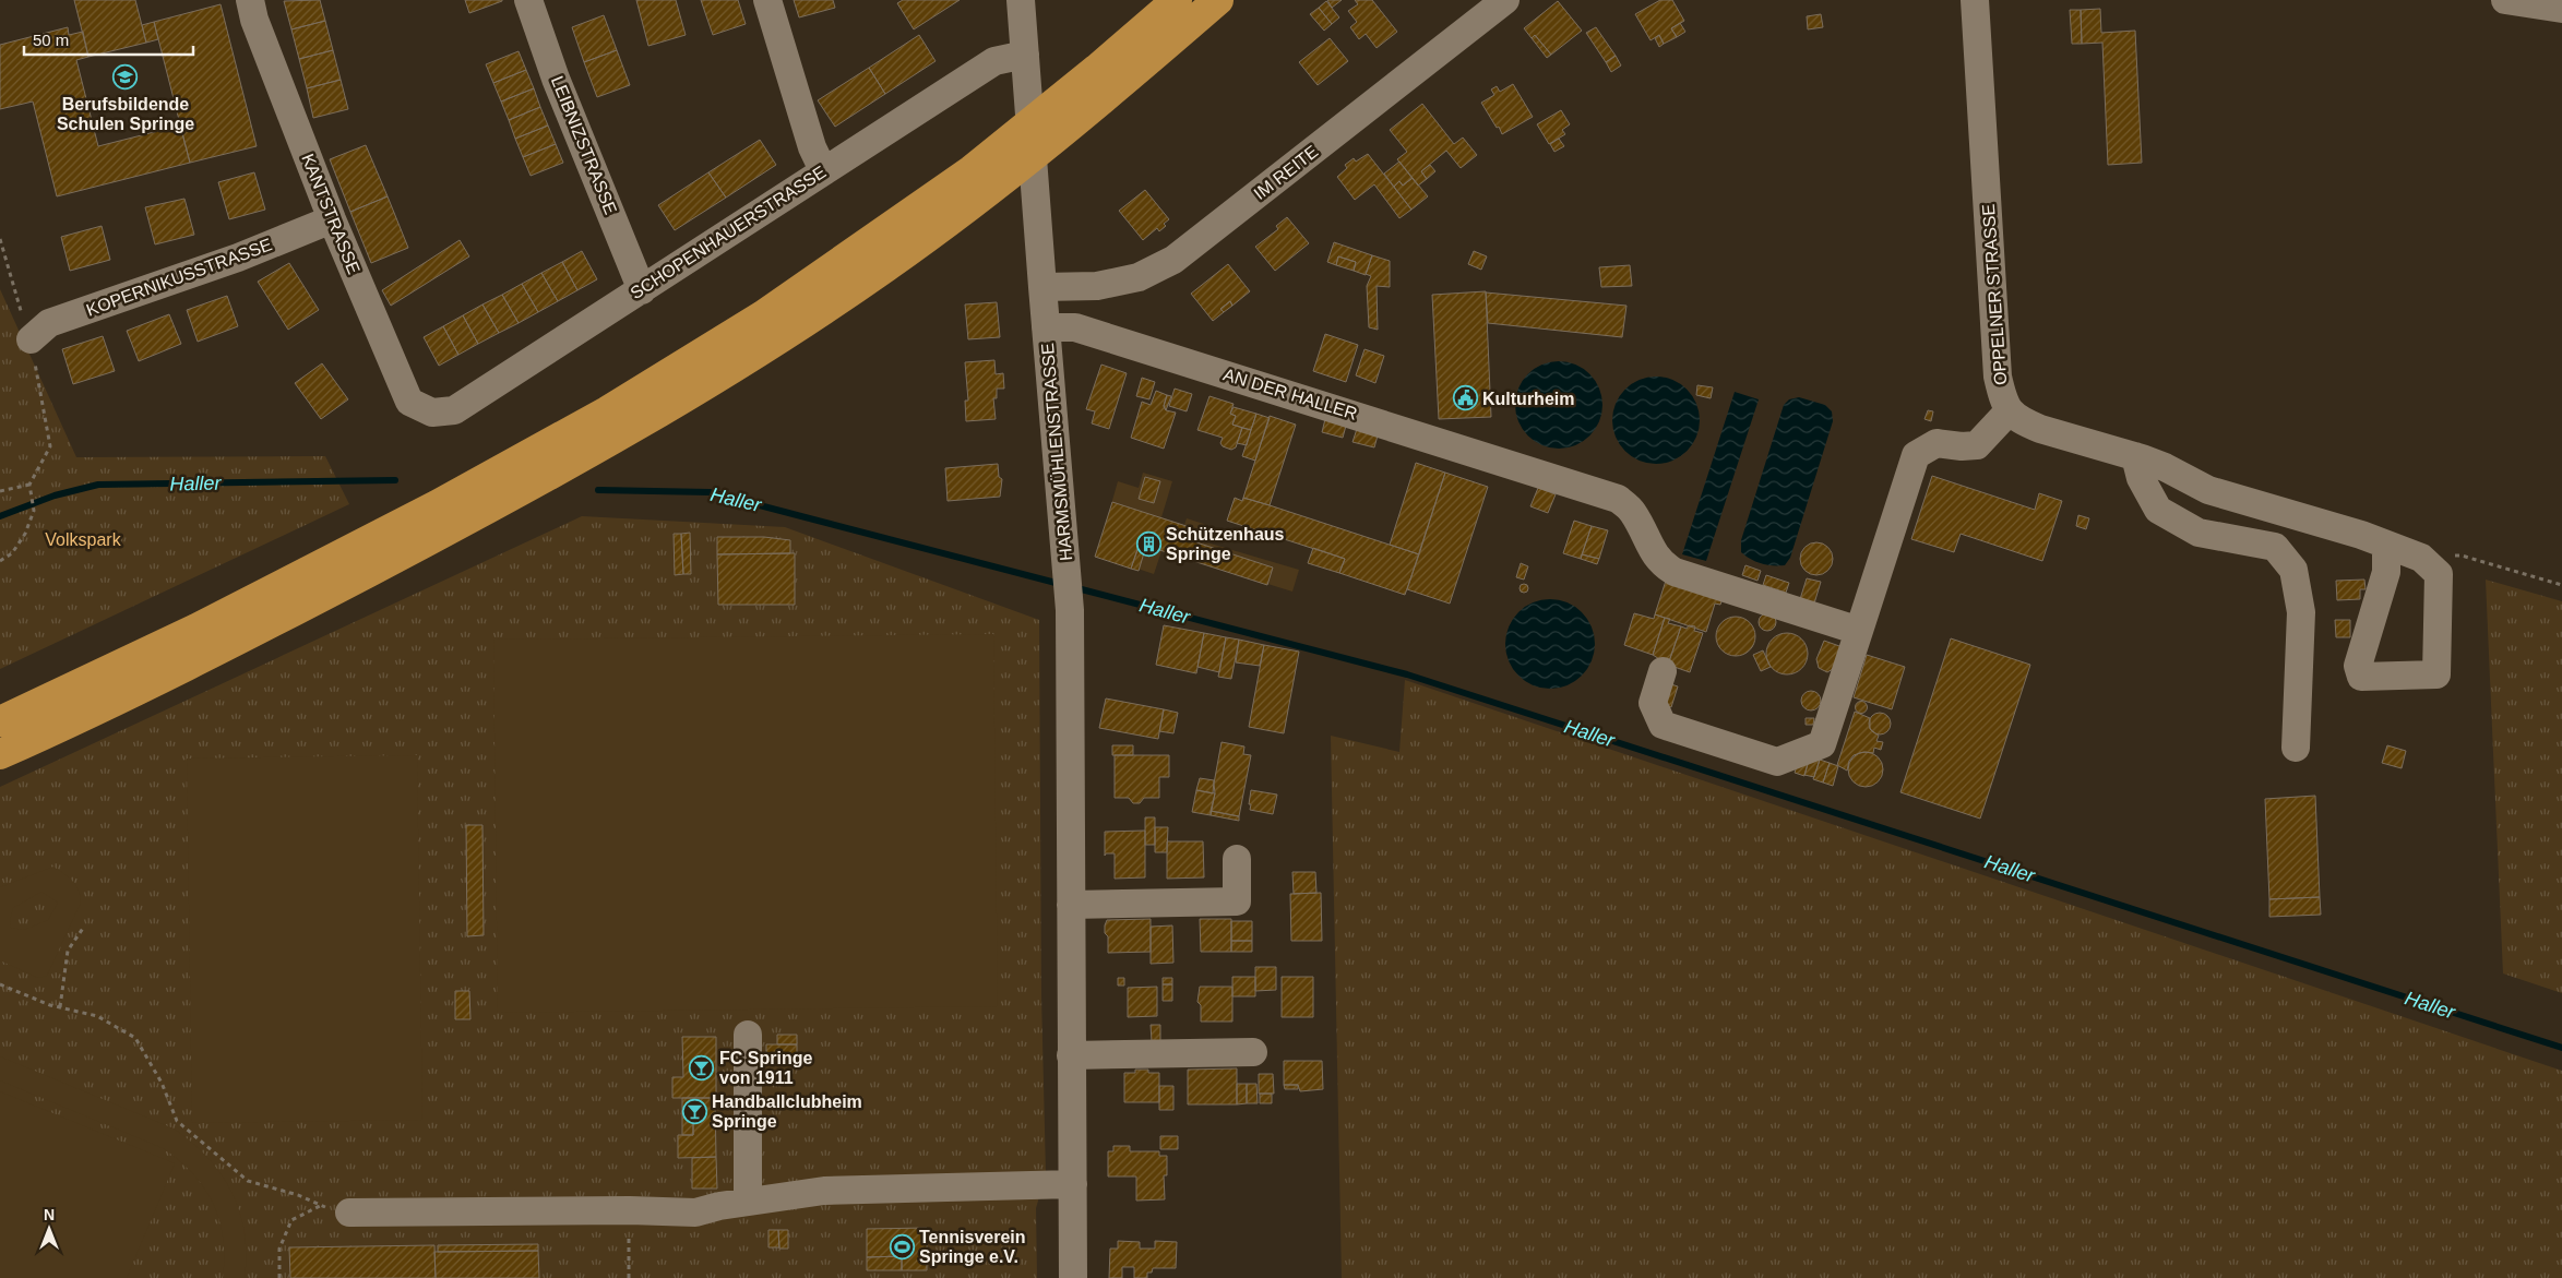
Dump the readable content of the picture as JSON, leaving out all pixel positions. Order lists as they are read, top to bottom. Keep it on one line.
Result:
{"streets":{"street":["LEIBNIZSTRASSE","IM REITE","KANTSTRASSE","SCHOPENHAUERSTRASSE","KOPERNIKUSSTRASSE","OPPELNER STRASSE","AN DER HALLER","HARMSMÜHLENSTRASSE"]},"crossings":[["LEIBNIZSTRASSE","SCHOPENHAUERSTRASSE"],["IM REITE","HARMSMÜHLENSTRASSE"],["KANTSTRASSE","SCHOPENHAUERSTRASSE"],["KANTSTRASSE","KOPERNIKUSSTRASSE"],["SCHOPENHAUERSTRASSE","HARMSMÜHLENSTRASSE"],["AN DER HALLER","HARMSMÜHLENSTRASSE"]],"water":["Haller"],"parks":["Volkspark"],"places":{"school or university":["Berufsbildende Schulen Springe"],"public building":["Kulturheim"],"building":["Schützenhaus Springe"],"bar":["FC Springe von 1911","Handballclubheim Springe"],"sports":["Tennisverein Springe e.V."]},"scale_bar":"50 m","north":"top"}
